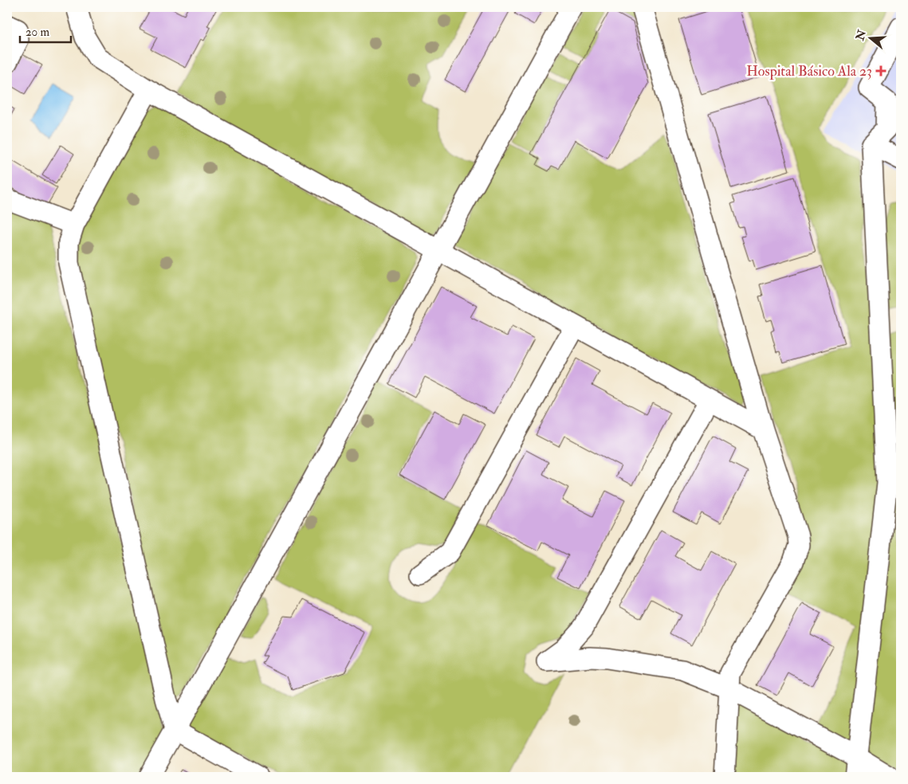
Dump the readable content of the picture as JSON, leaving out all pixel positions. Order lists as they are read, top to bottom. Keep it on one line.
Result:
{"places":{"health":["Hospital Básico Ala 23"]},"scale_bar":"20 m","north":"left"}
